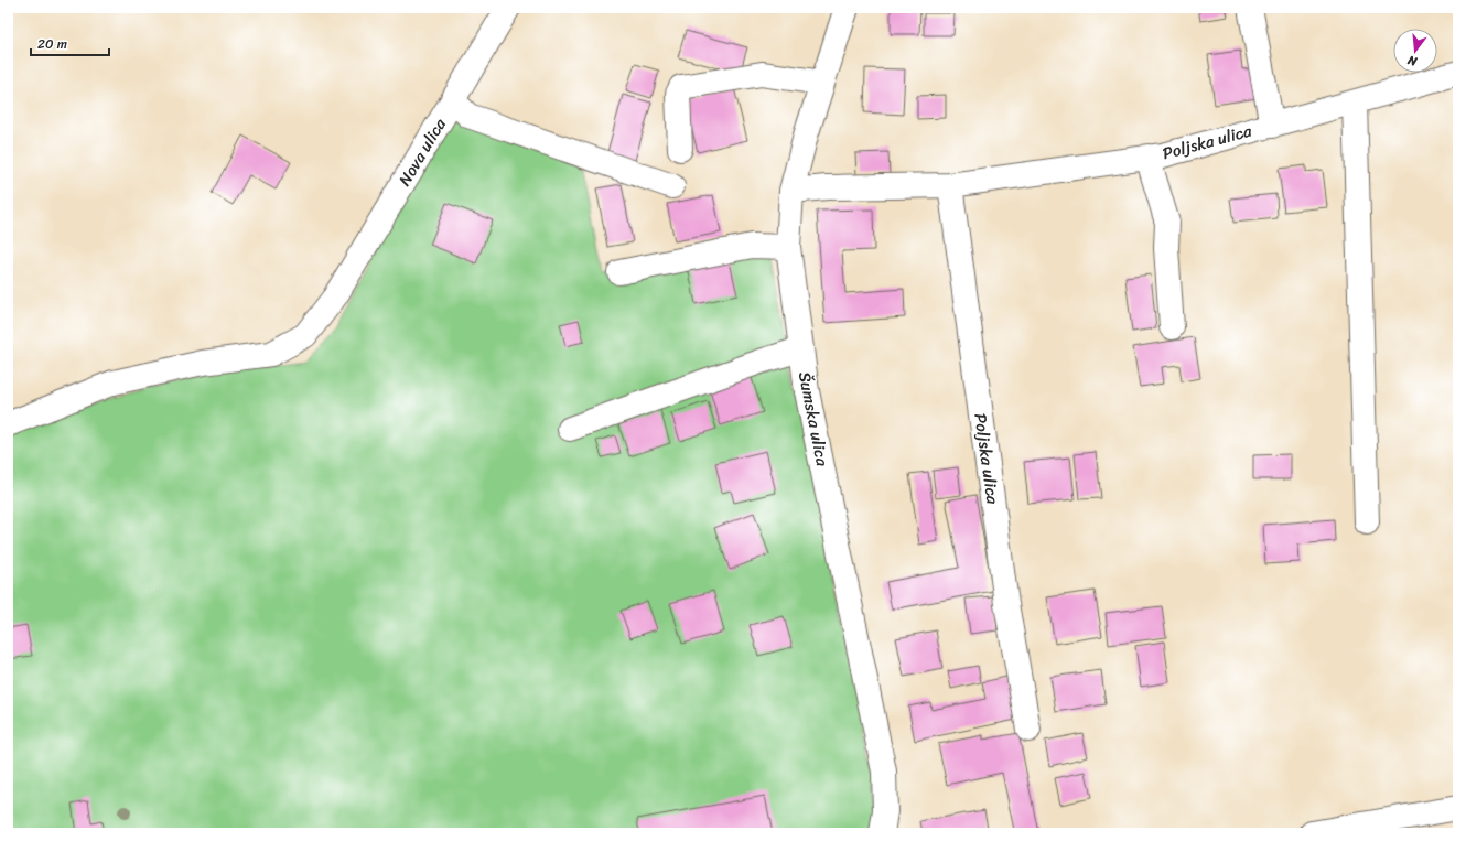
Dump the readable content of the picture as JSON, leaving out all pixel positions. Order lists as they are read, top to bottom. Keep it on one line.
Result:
{"streets":{"street":["Poljska ulica","Nova ulica","Šumska ulica"]},"crossings":[["Poljska ulica","Šumska ulica"]],"scale_bar":"20 m","north":"bottom"}
